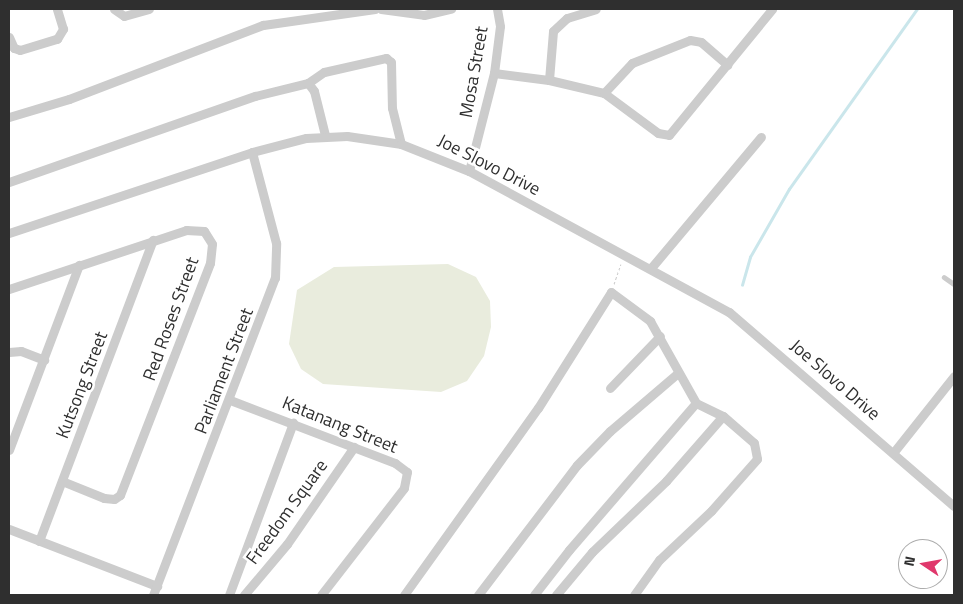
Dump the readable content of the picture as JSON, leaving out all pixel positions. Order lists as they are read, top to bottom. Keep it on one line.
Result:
{"streets":{"street":["Mosa Street","Joe Slovo Drive","Red Roses Street","Parliament Street","Kutsong Street","Katanang Street","Freedom Square"]},"crossings":[["Mosa Street","Joe Slovo Drive"],["Joe Slovo Drive","Parliament Street"],["Red Roses Street","Kutsong Street"],["Parliament Street","Katanang Street"],["Katanang Street","Freedom Square"]],"north":"left"}
